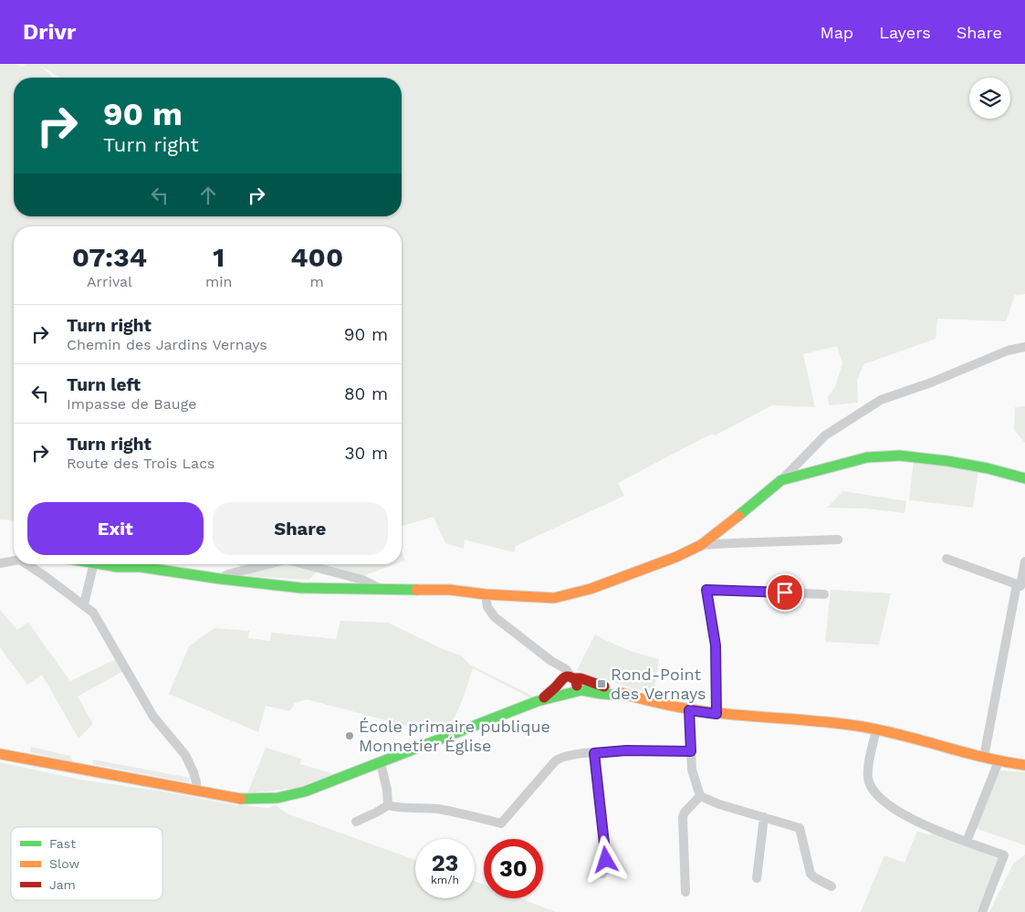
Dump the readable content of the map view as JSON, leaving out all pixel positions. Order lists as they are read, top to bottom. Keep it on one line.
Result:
{"places":{"transit":["Rond-Point des Vernays"],"other":["École primaire publique Monnetier Église"]},"legend":["Fast","Slow","Jam"],"page":{"header":"Drivr","nav":["Map","Layers","Share"],"turn":["90 m","Turn right"],"eta":["07:34","Arrival","1","min","400","m"],"list":[{"name":"Turn right","note":"Chemin des Jardins Vernays","value":"90 m"},{"name":"Turn left","note":"Impasse de Bauge","value":"80 m"},{"name":"Turn right","note":"Route des Trois Lacs","value":"30 m"}],"buttons":["Exit","Share"],"speed":"23 km/h","limit":"30"}}
